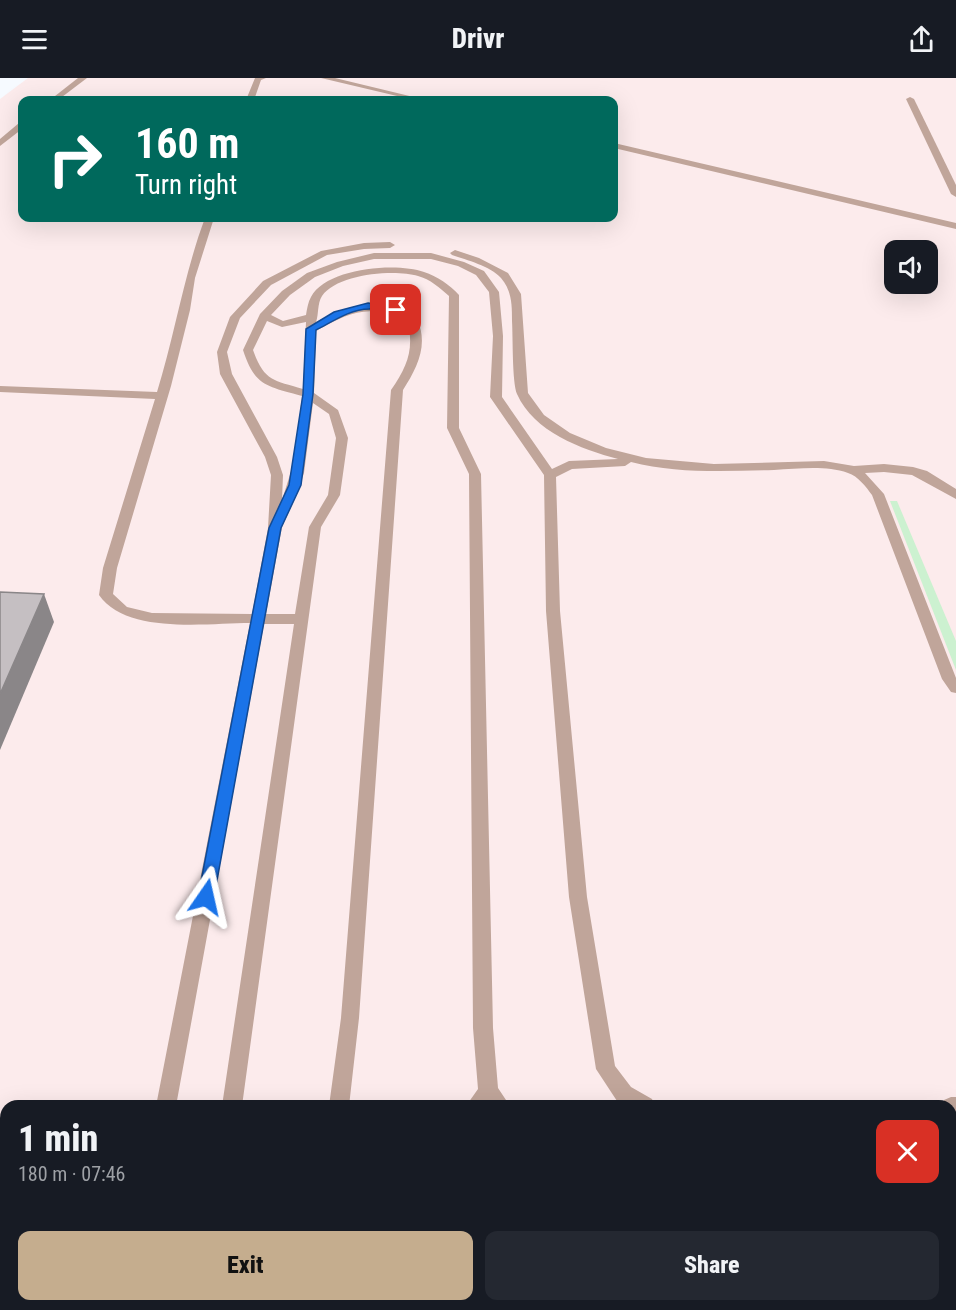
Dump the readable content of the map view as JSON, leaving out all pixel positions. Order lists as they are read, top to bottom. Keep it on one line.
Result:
{"page":{"header":"Drivr","turn":["160 m","Turn right"],"heading":["1 min","180 m · 07:46"],"buttons":["Exit","Share"]}}
